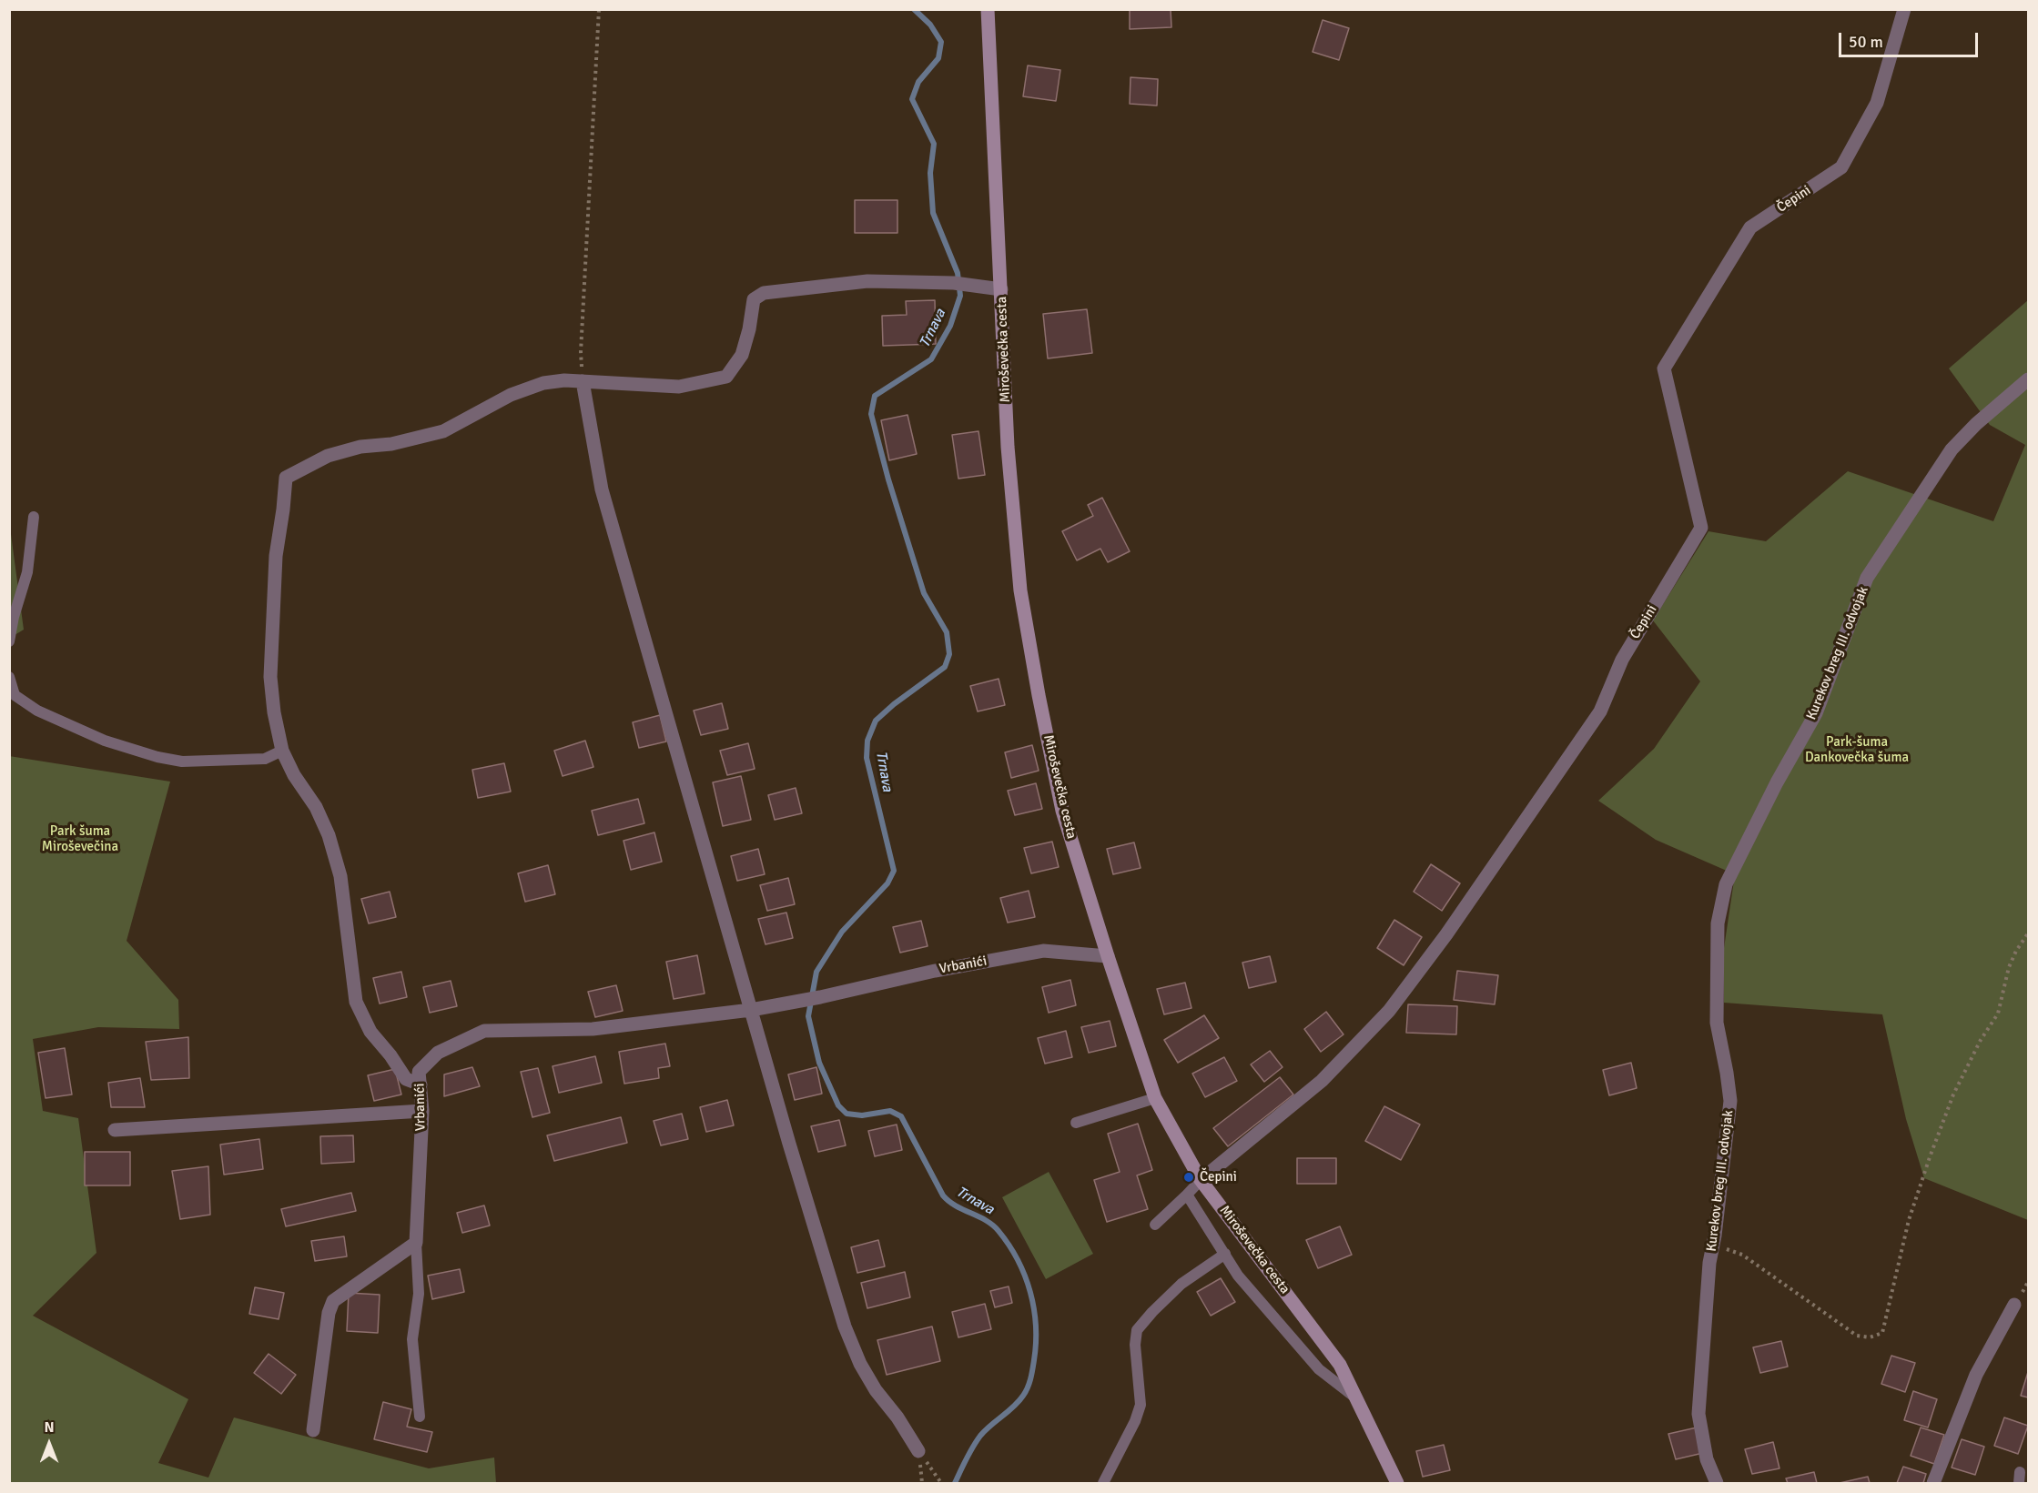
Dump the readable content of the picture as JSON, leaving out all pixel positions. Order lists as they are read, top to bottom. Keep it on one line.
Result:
{"streets":{"main road":["Miroševečka cesta"],"street":["Čepini","Kurekov breg III. odvojak","Vrbanići"]},"crossings":[["Čepini","Miroševečka cesta"],["Miroševečka cesta","Vrbanići"]],"water":["Trnava"],"parks":["Park-šuma Dankovečka šuma","Park šuma Miroševečina"],"places":["Čepini"],"scale_bar":"50 m","north":"top"}
